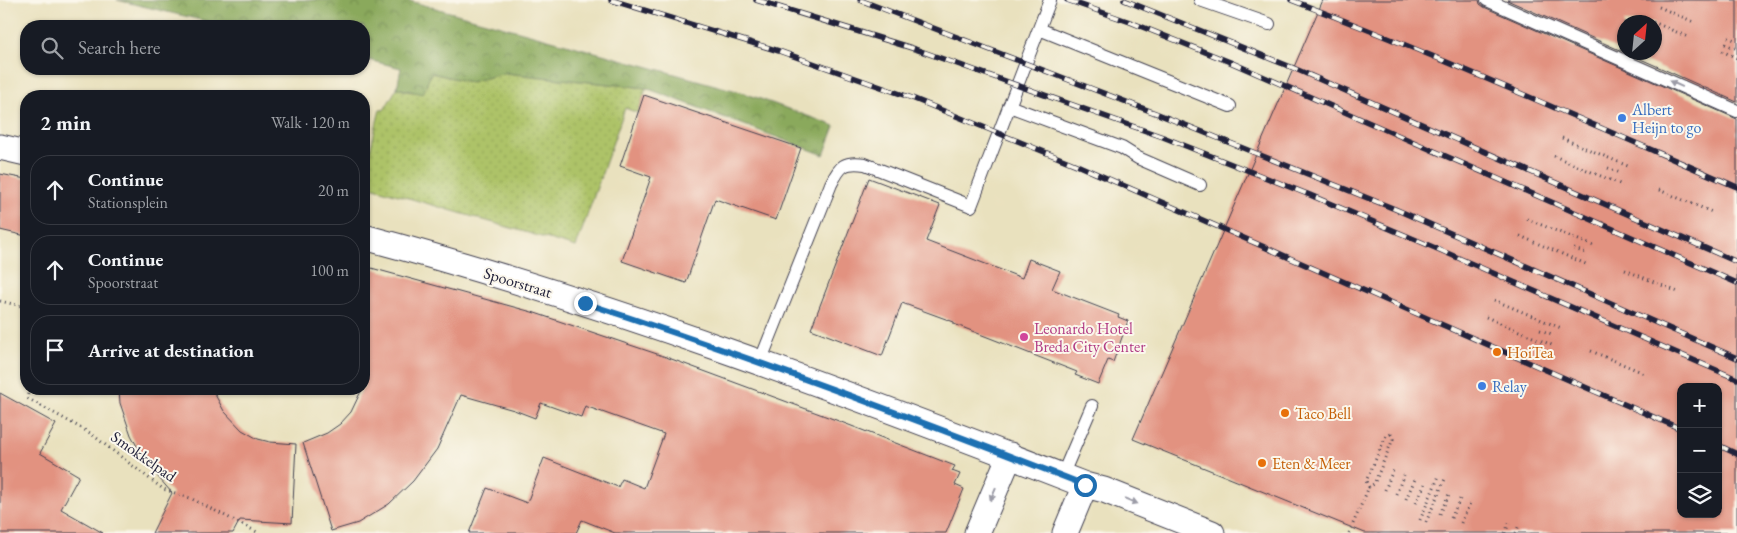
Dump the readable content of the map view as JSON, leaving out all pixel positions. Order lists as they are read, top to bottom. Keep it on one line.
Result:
{"streets":{"street":["Spoorstraat"],"path":["Smokkelpad"]},"places":["Albert Heijn to go","Leonardo Hotel Breda City Center","HoiTea","Relay","Taco Bell","Eten & Meer"],"north":"top right","page":{"search":"Search here","heading":["2 min","Walk · 120 m"],"list":[["Continue","Stationsplein","20 m"],["Continue","Spoorstraat","100 m"],"Arrive at destination"],"map_buttons":["+","−"]}}
